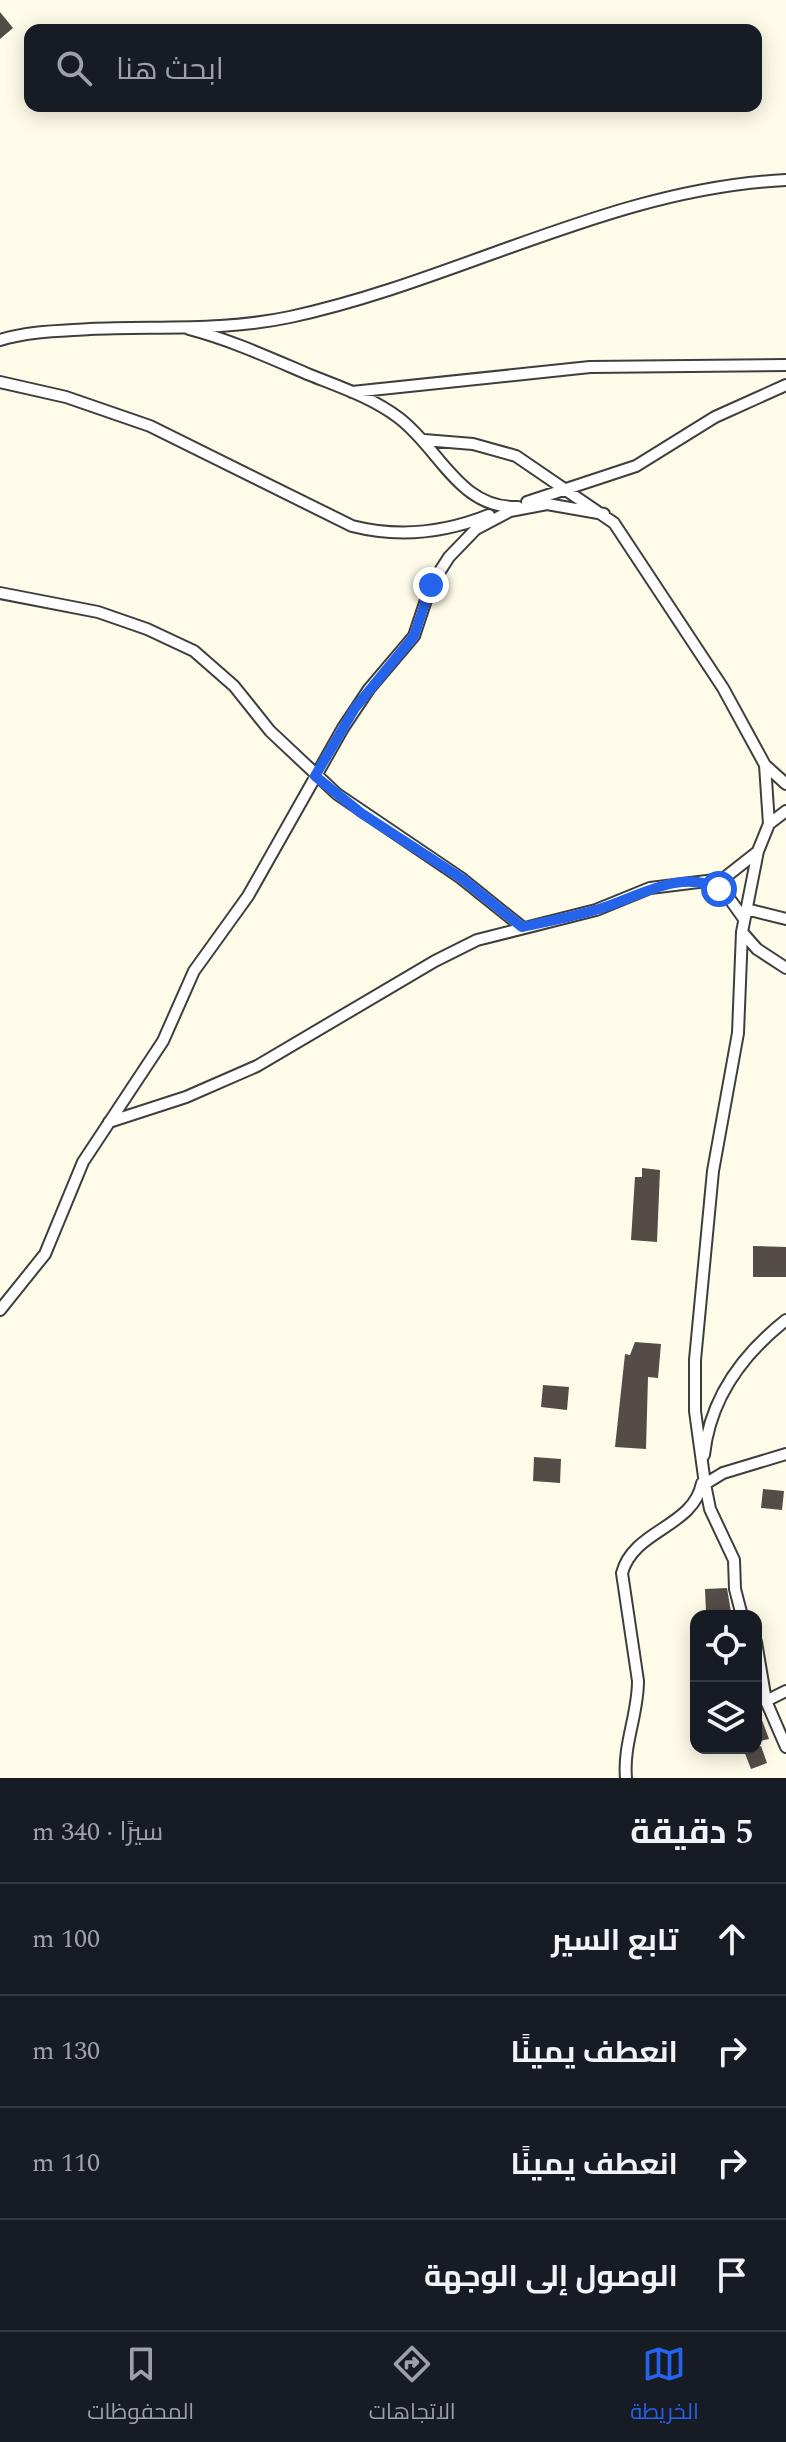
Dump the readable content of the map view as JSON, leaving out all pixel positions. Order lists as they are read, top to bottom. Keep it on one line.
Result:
{"page":{"search":"ابحث هنا","heading":["5 دقيقة","سيرًا · 340 m"],"list":[["تابع السير","100 m"],["انعطف يمينًا","130 m"],["انعطف يمينًا","110 m"],"الوصول إلى الوجهة"],"nav":["الخريطة","الاتجاهات","المحفوظات"]}}
